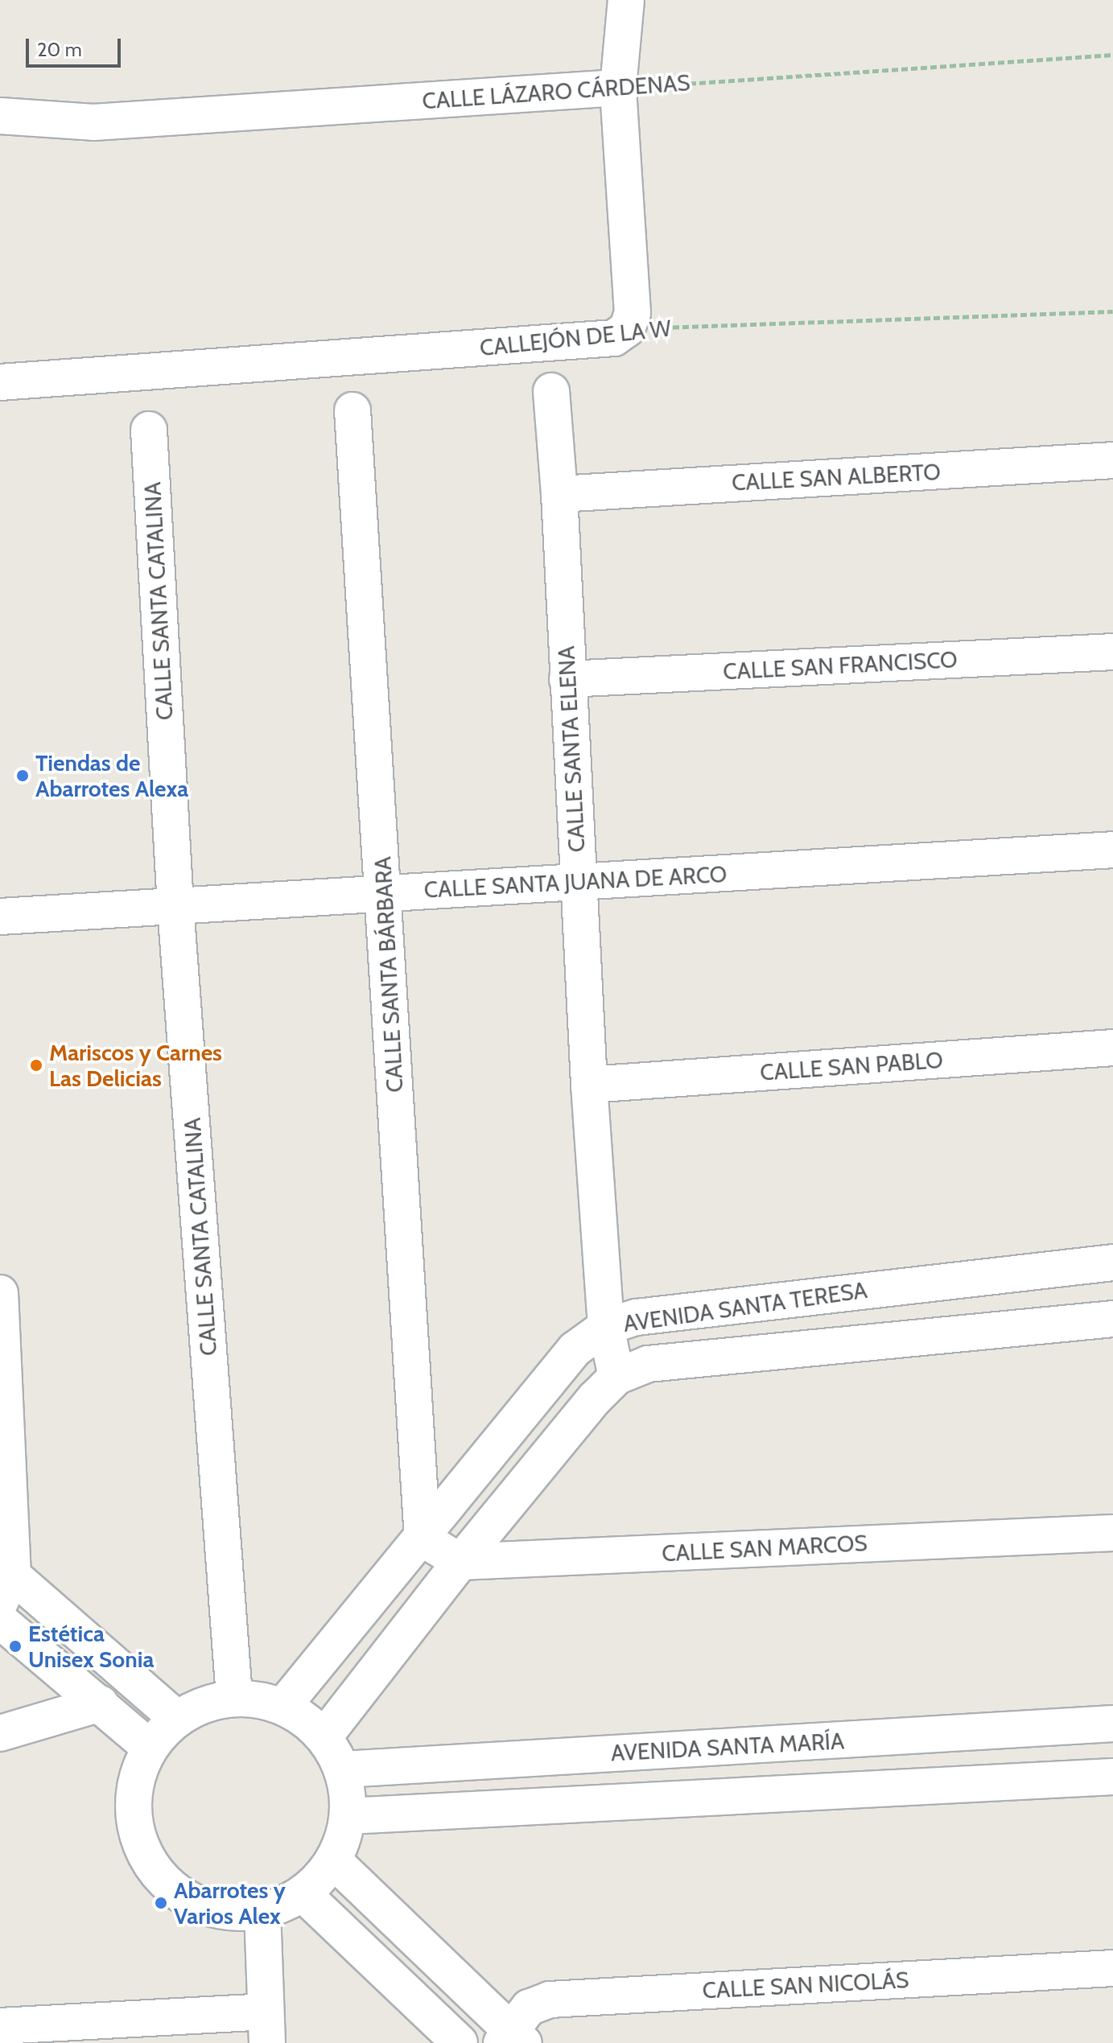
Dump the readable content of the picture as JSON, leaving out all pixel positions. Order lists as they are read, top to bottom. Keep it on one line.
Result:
{"streets":{"street":["CALLE LÁZARO CÁRDENAS","CALLEJÓN DE LA W","CALLE SAN ALBERTO","CALLE SANTA CATALINA","CALLE SAN FRANCISCO","CALLE SANTA ELENA","CALLE SANTA JUANA DE ARCO","CALLE SANTA BÁRBARA","CALLE SAN PABLO","AVENIDA SANTA TERESA","CALLE SAN MARCOS","AVENIDA SANTA MARÍA","CALLE SAN NICOLÁS"]},"crossings":[["CALLE SAN ALBERTO","CALLE SANTA ELENA"],["CALLE SANTA CATALINA","CALLE SANTA JUANA DE ARCO"],["CALLE SANTA CATALINA","AVENIDA SANTA TERESA"],["CALLE SANTA CATALINA","AVENIDA SANTA MARÍA"],["CALLE SAN FRANCISCO","CALLE SANTA ELENA"],["CALLE SANTA ELENA","CALLE SANTA JUANA DE ARCO"],["CALLE SANTA ELENA","CALLE SAN PABLO"],["CALLE SANTA ELENA","AVENIDA SANTA TERESA"],["CALLE SANTA JUANA DE ARCO","CALLE SANTA BÁRBARA"],["CALLE SANTA BÁRBARA","AVENIDA SANTA TERESA"],["AVENIDA SANTA TERESA","CALLE SAN MARCOS"],["AVENIDA SANTA TERESA","AVENIDA SANTA MARÍA"]],"places":["Tiendas de Abarrotes Alexa","Mariscos y Carnes Las Delicias","Estética Unisex Sonia","Abarrotes y Varios Alex"],"scale_bar":"20 m"}
